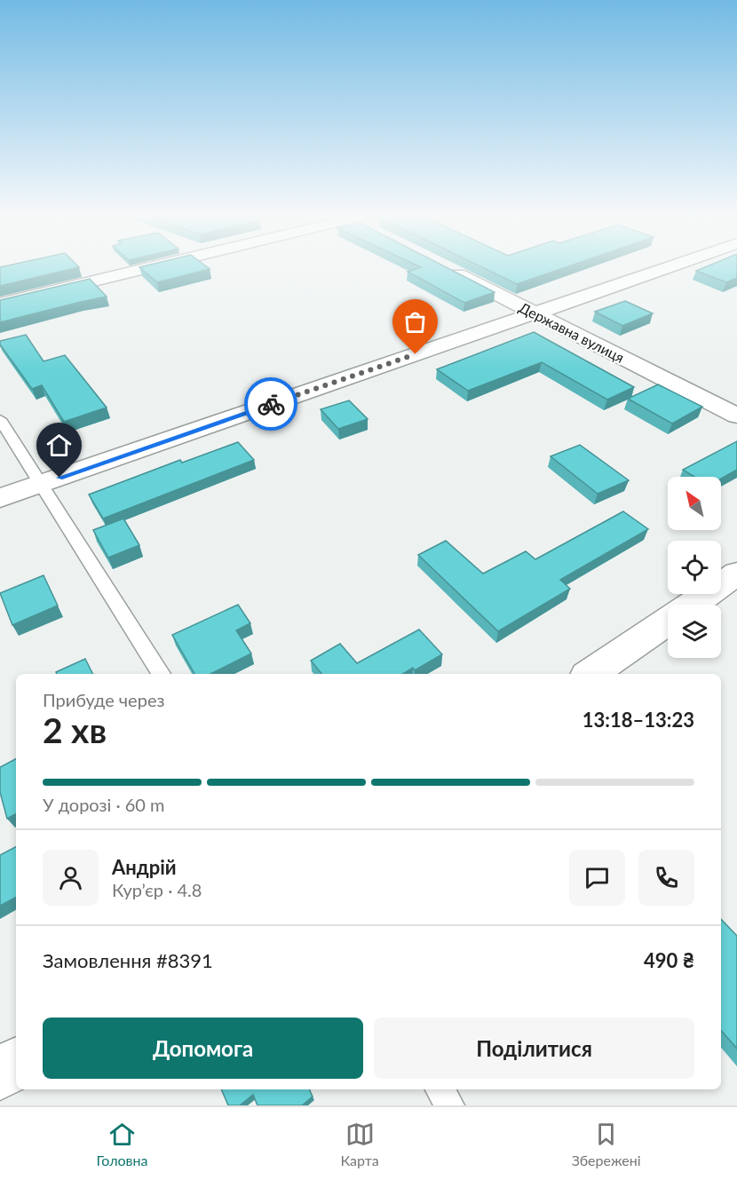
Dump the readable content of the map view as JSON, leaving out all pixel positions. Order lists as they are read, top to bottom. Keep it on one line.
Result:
{"streets":{"street":["Державна вулиця"]},"north":"top left","page":{"heading":["2 хв","Прибуде через","13:18–13:23"],"panel":["Андрій","Кур’єр · 4.8","Замовлення #8391","490 ₴"],"bar":"У дорозі · 60 m","buttons":["Допомога","Поділитися"],"tabs":["Головна","Карта","Збережені"]}}
